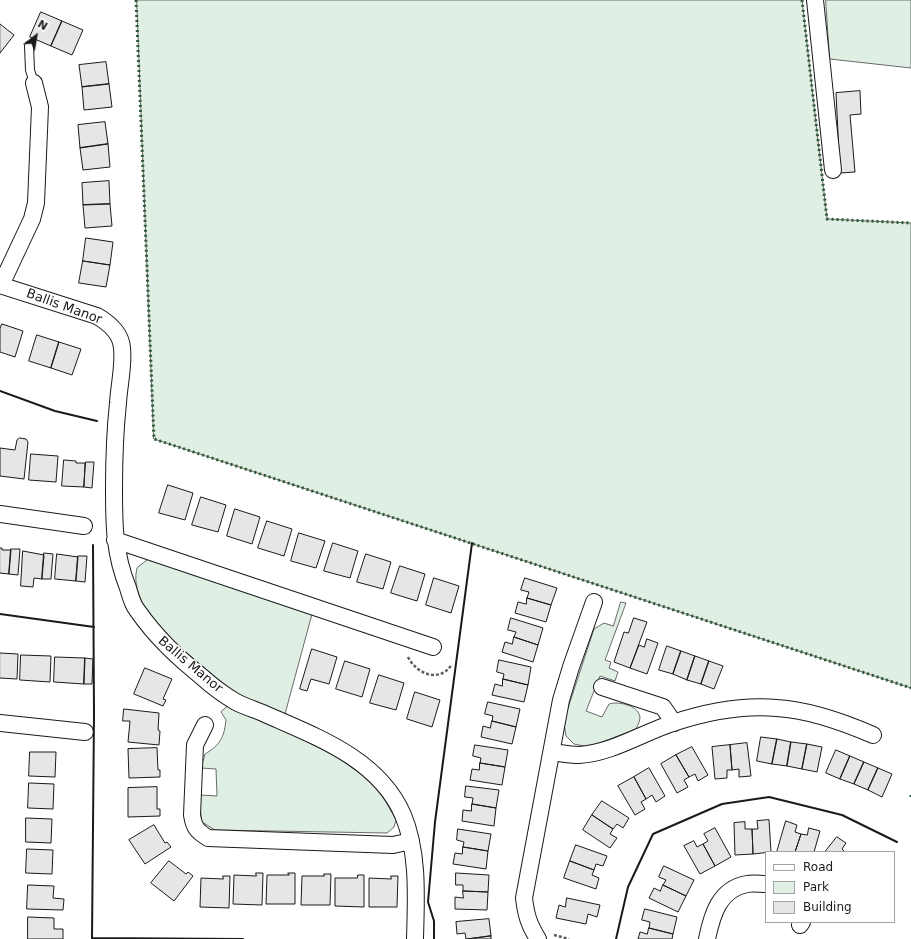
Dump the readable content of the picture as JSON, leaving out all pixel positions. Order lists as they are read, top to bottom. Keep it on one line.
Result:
{"streets":{"street":["Ballis Manor"]},"legend":["Road","Park","Building"],"north":"top right"}
